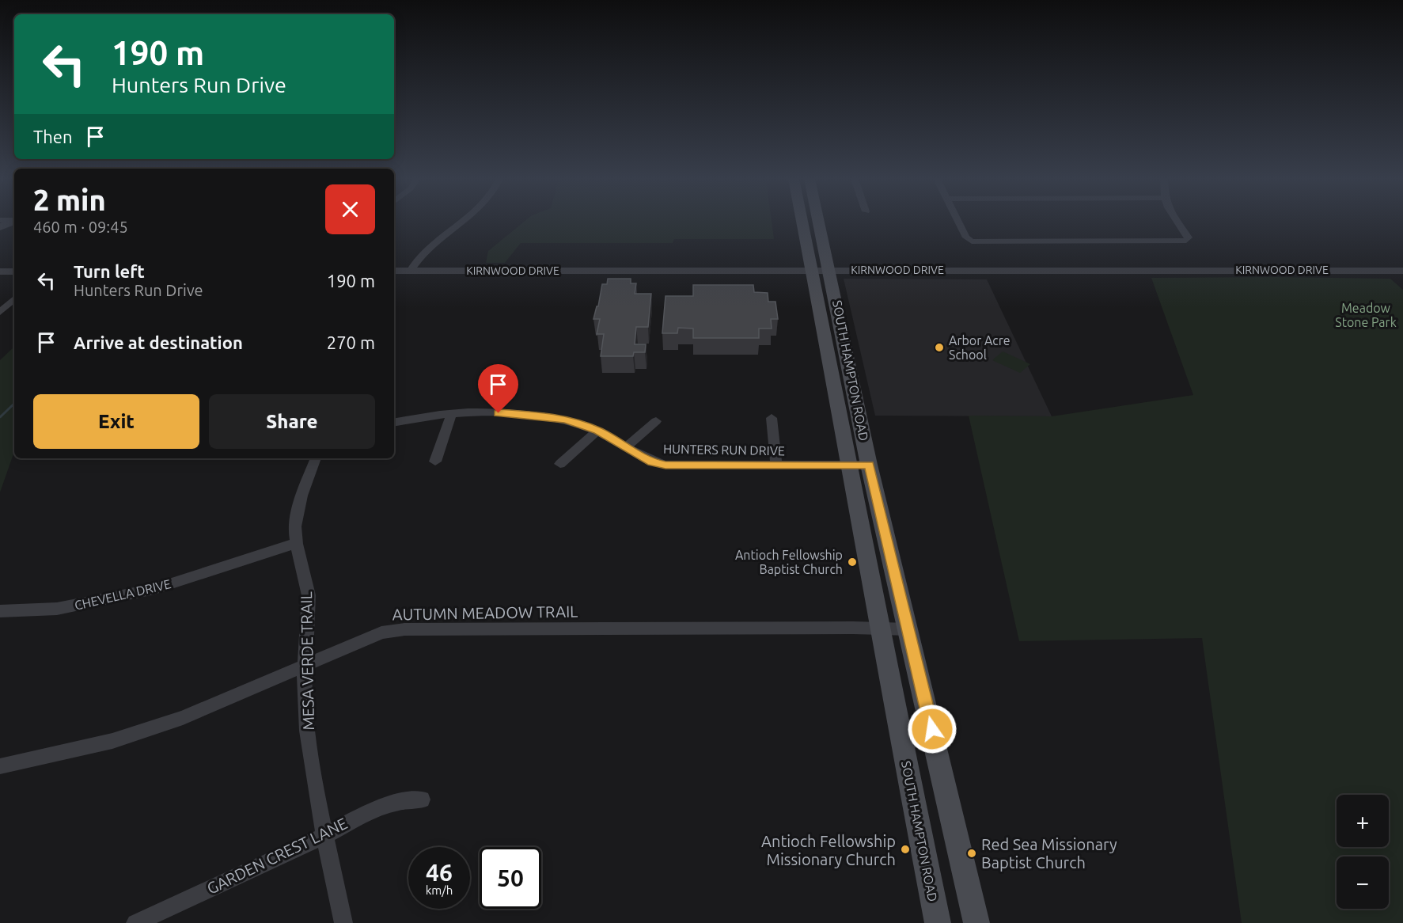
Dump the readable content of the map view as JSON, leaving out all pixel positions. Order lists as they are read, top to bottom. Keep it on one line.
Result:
{"streets":{"main road":["SOUTH HAMPTON ROAD"],"street":["KIRNWOOD DRIVE","HUNTERS RUN DRIVE","CHEVELLA DRIVE","AUTUMN MEADOW TRAIL","MESA VERDE TRAIL","GARDEN CREST LANE"]},"crossings":[["KIRNWOOD DRIVE","SOUTH HAMPTON ROAD"],["SOUTH HAMPTON ROAD","HUNTERS RUN DRIVE"],["SOUTH HAMPTON ROAD","AUTUMN MEADOW TRAIL"],["CHEVELLA DRIVE","MESA VERDE TRAIL"],["AUTUMN MEADOW TRAIL","MESA VERDE TRAIL"],["MESA VERDE TRAIL","GARDEN CREST LANE"]],"parks":["Meadow Stone Park"],"places":["Arbor Acre School","Antioch Fellowship Baptist Church","Antioch Fellowship Missionary Church","Red Sea Missionary Baptist Church"],"page":{"turn":["190 m","Hunters Run Drive"],"then":"Then","heading":["2 min","460 m · 09:45"],"list":[{"name":"Turn left","note":"Hunters Run Drive","value":"190 m"},{"name":"Arrive at destination","value":"270 m"}],"buttons":["Exit","Share"],"map_buttons":["+","−"],"speed":"46 km/h","limit":"50"}}
